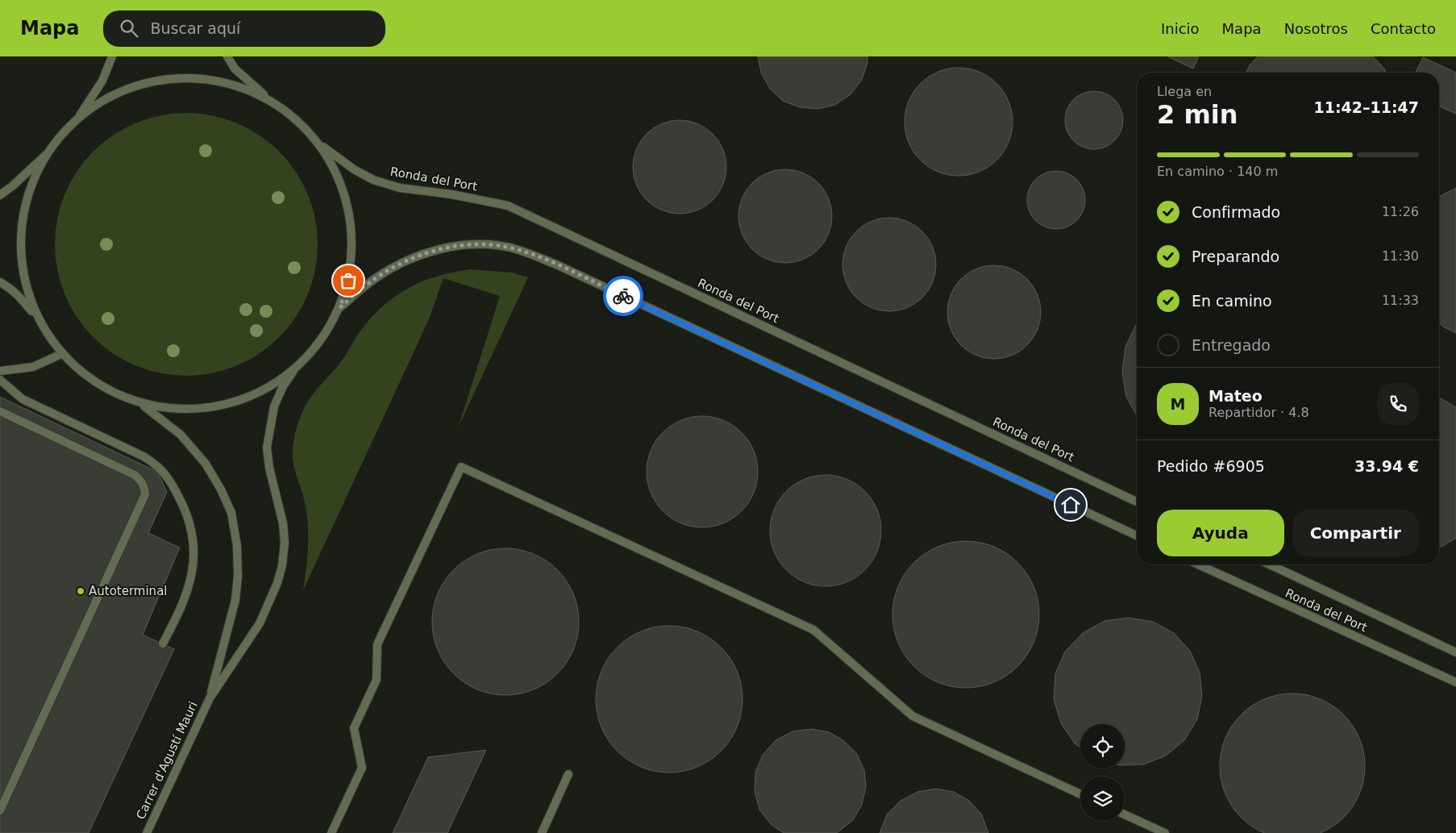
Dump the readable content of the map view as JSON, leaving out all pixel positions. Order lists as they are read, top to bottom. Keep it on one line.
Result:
{"streets":{"street":["Ronda del Port","Carrer d'Agustí Mauri"]},"places":["Autoterminal"],"page":{"header":"Mapa","search":"Buscar aquí","nav":["Inicio","Mapa","Nosotros","Contacto"],"heading":["2 min","Llega en","11:42–11:47"],"panel":["Mateo","Repartidor · 4.8","Pedido #6905","33.94 €"],"bar":"En camino · 140 m","list":[["Confirmado","11:26"],["Preparando","11:30"],["En camino","11:33"],"Entregado"],"round":"M","buttons":["Ayuda","Compartir"]}}
